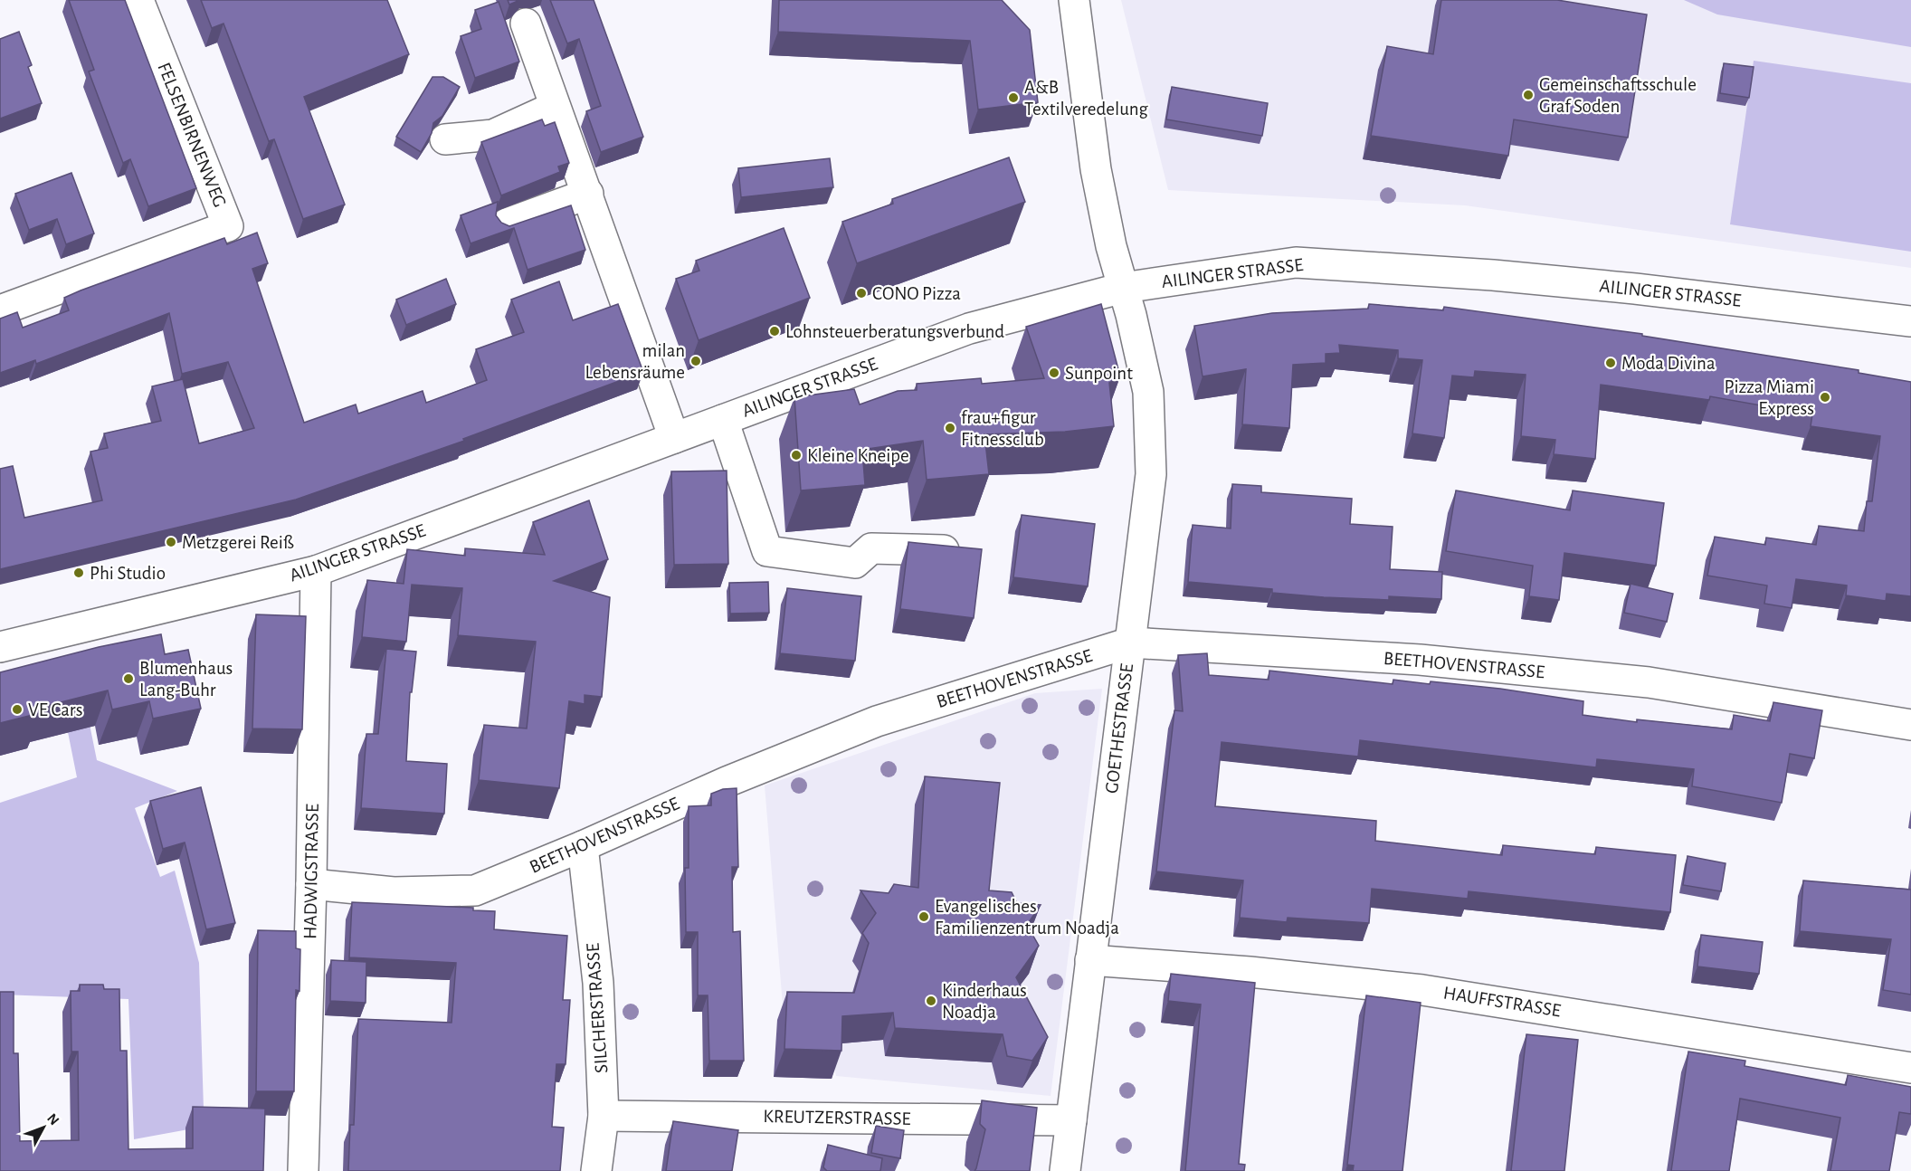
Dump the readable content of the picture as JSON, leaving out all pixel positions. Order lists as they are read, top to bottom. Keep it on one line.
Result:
{"streets":{"street":["FELSENBIRNENWEG","AILINGER STRASSE","BEETHOVENSTRASSE","GOETHESTRASSE","HADWIGSTRASSE","HAUFFSTRASSE","SILCHERSTRASSE","KREUTZERSTRASSE"]},"crossings":[["AILINGER STRASSE","GOETHESTRASSE"],["AILINGER STRASSE","HADWIGSTRASSE"],["BEETHOVENSTRASSE","GOETHESTRASSE"],["BEETHOVENSTRASSE","HADWIGSTRASSE"],["BEETHOVENSTRASSE","SILCHERSTRASSE"],["GOETHESTRASSE","HAUFFSTRASSE"],["GOETHESTRASSE","KREUTZERSTRASSE"],["SILCHERSTRASSE","KREUTZERSTRASSE"]],"places":["Gemeinschaftsschule Graf Soden","A&B Textilveredelung","CONO Pizza","Lohnsteuerberatungsverbund","milan Lebensräume","Moda Divina","Sunpoint","Pizza Miami Express","frau+figur Fitnessclub","Kleine Kneipe","Metzgerei Reiß","Phi Studio","Blumenhaus Lang-Buhr","VE Cars","Evangelisches Familienzentrum Noadja","Kinderhaus Noadja"],"north":"top right"}
